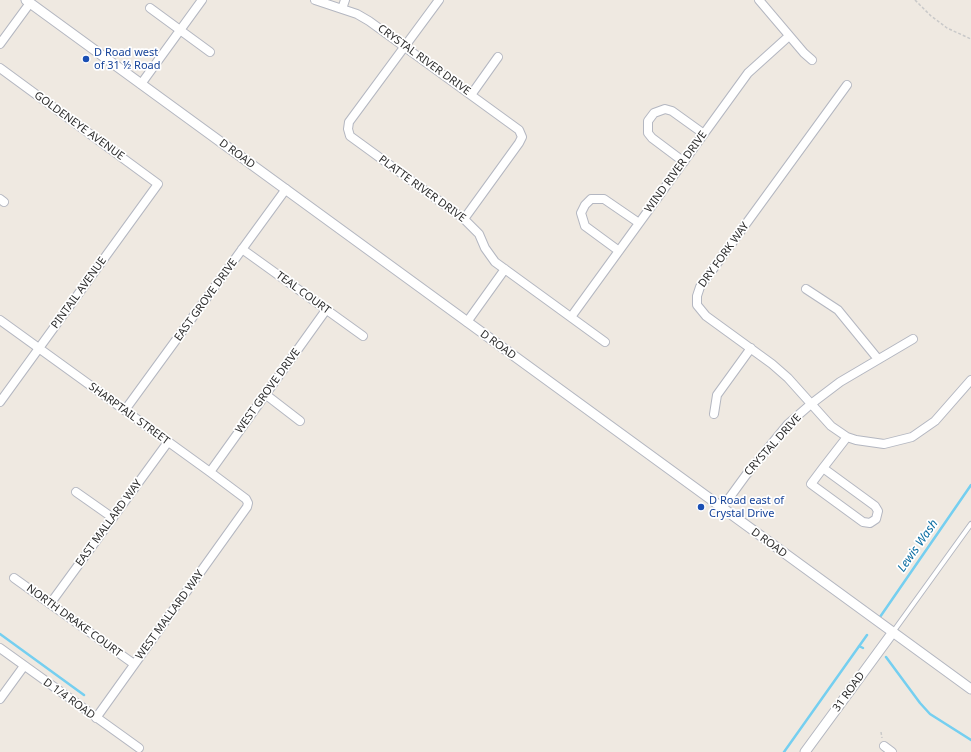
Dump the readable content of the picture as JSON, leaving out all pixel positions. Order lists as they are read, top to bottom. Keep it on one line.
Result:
{"streets":{"street":["CRYSTAL RIVER DRIVE","GOLDENEYE AVENUE","D ROAD","WIND RIVER DRIVE","PLATTE RIVER DRIVE","DRY FORK WAY","PINTAIL AVENUE","TEAL COURT","EAST GROVE DRIVE","WEST GROVE DRIVE","SHARPTAIL STREET","CRYSTAL DRIVE","EAST MALLARD WAY","WEST MALLARD WAY","NORTH DRAKE COURT","31 ROAD","D 1/4 ROAD"]},"crossings":[["CRYSTAL RIVER DRIVE","PLATTE RIVER DRIVE"],["GOLDENEYE AVENUE","PINTAIL AVENUE"],["D ROAD","EAST GROVE DRIVE"],["D ROAD","CRYSTAL DRIVE"],["D ROAD","31 ROAD"],["WIND RIVER DRIVE","PLATTE RIVER DRIVE"],["DRY FORK WAY","CRYSTAL DRIVE"],["PINTAIL AVENUE","SHARPTAIL STREET"],["TEAL COURT","EAST GROVE DRIVE"],["TEAL COURT","WEST GROVE DRIVE"],["EAST GROVE DRIVE","SHARPTAIL STREET"],["WEST GROVE DRIVE","SHARPTAIL STREET"],["SHARPTAIL STREET","EAST MALLARD WAY"],["SHARPTAIL STREET","WEST MALLARD WAY"],["EAST MALLARD WAY","NORTH DRAKE COURT"],["WEST MALLARD WAY","NORTH DRAKE COURT"],["WEST MALLARD WAY","D 1/4 ROAD"]],"water":["Lewis Wash"],"places":["D Road west of 31 ½ Road","D Road east of Crystal Drive"]}
